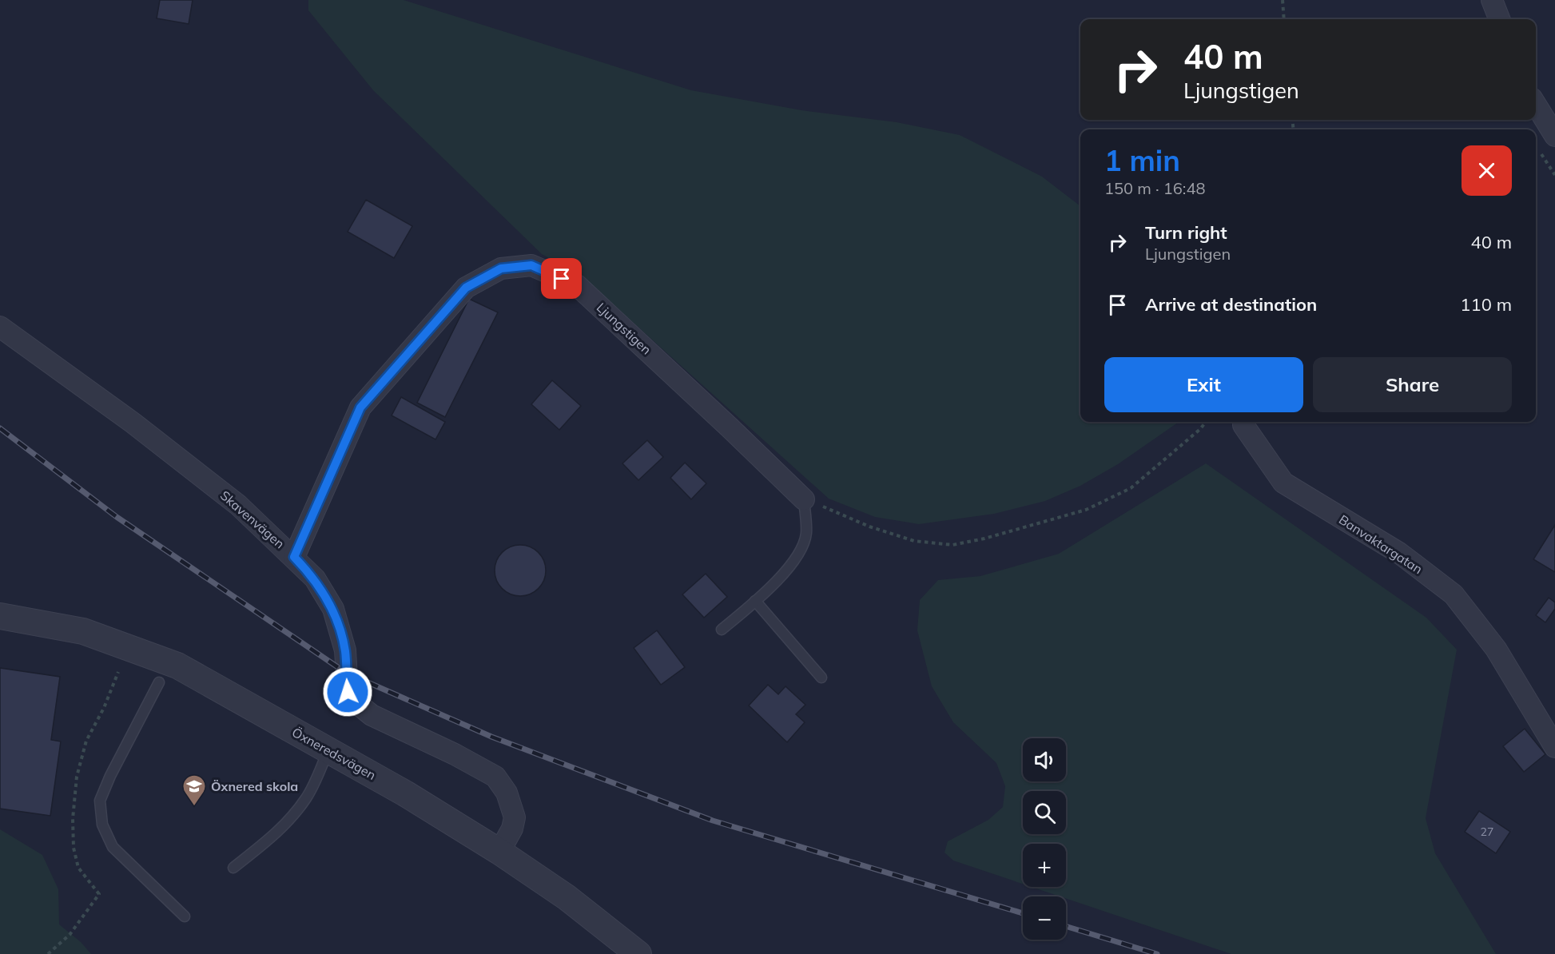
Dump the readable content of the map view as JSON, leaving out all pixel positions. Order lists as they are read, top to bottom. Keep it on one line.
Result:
{"streets":{"street":["Ljungstigen","Skavenvägen","Banvaktargatan","Öxneredsvägen"]},"crossings":[["Ljungstigen","Skavenvägen"],["Skavenvägen","Öxneredsvägen"]],"places":{"school or university":["Öxnered skola"]},"house_numbers":["27"],"page":{"turn":["40 m","Ljungstigen"],"heading":["1 min","150 m · 16:48"],"list":[{"name":"Turn right","note":"Ljungstigen","value":"40 m"},{"name":"Arrive at destination","value":"110 m"}],"buttons":["Exit","Share"],"map_buttons":["+","−"]}}
